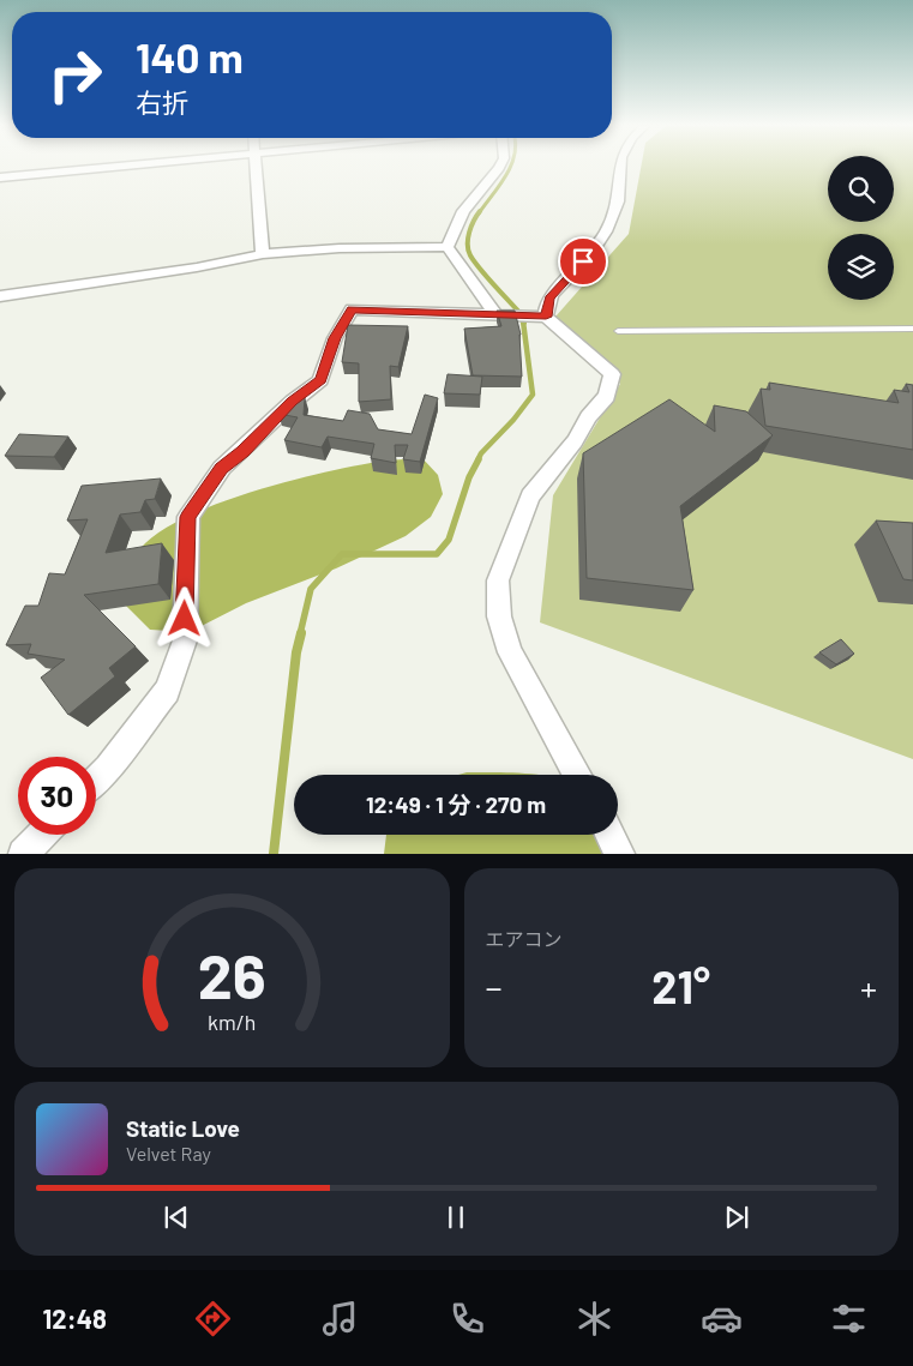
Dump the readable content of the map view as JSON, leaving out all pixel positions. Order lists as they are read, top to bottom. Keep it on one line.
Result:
{"page":{"turn":["140 m","右折"],"limit":"30","trip":"12:49 · 1 分 · 270 m","tile":"エアコン","heat":["−","21°","+"],"song":["Static Love","Velvet Ray"],"tabs":"12:48","gauge":["26","km/h"]}}
